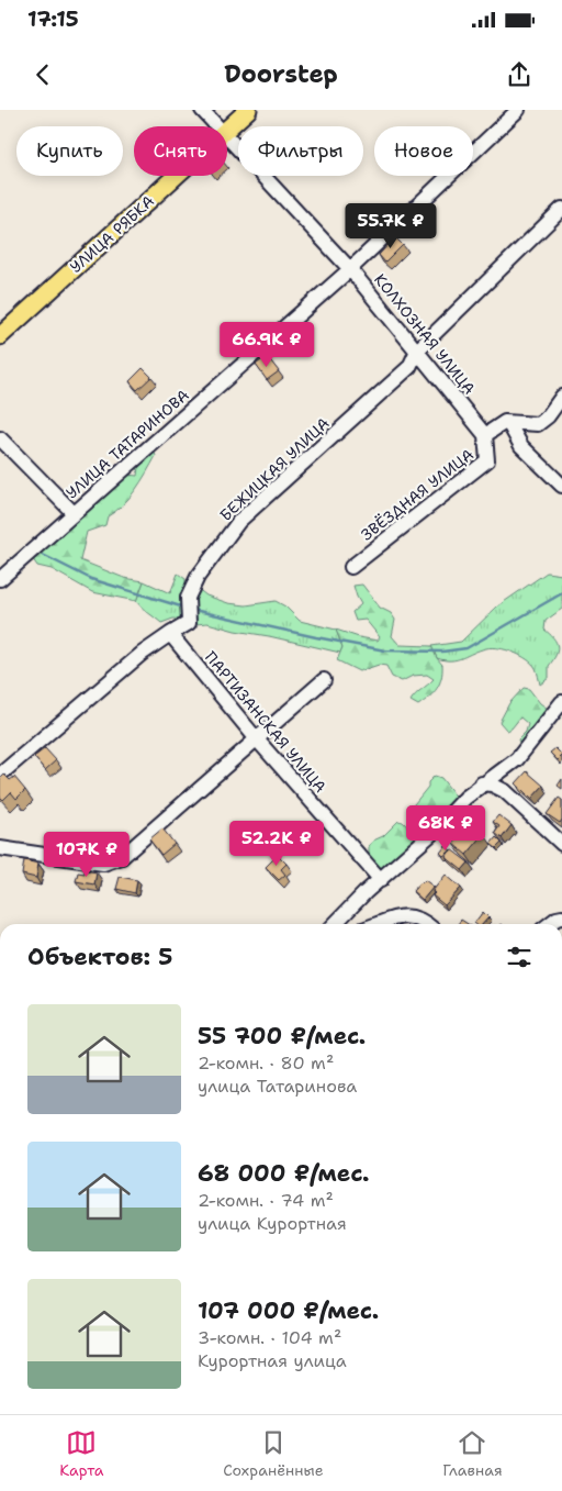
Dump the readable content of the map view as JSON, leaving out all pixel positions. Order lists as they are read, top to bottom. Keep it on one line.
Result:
{"streets":{"main road":["УЛИЦА РЯБКА"],"street":["КОЛХОЗНАЯ УЛИЦА","УЛИЦА ТАТАРИНОВА","БЕЖИЦКАЯ УЛИЦА","ЗВЁЗДНАЯ УЛИЦА","ПАРТИЗАНСКАЯ УЛИЦА"]},"crossings":[["КОЛХОЗНАЯ УЛИЦА","УЛИЦА ТАТАРИНОВА"],["КОЛХОЗНАЯ УЛИЦА","БЕЖИЦКАЯ УЛИЦА"],["КОЛХОЗНАЯ УЛИЦА","ЗВЁЗДНАЯ УЛИЦА"],["БЕЖИЦКАЯ УЛИЦА","ПАРТИЗАНСКАЯ УЛИЦА"]],"page":{"status":"17:15","header":"Doorstep","chip":["Купить","Снять","Фильтры","Новое"],"price":["55.7K ₽","66.9K ₽","68K ₽","52.2K ₽","107K ₽"],"heading":"Объектов: 5","list":[{"name":"55 700 ₽/мес.","note":"2-комн. · 80 m² · улица Татаринова"},{"name":"68 000 ₽/мес.","note":"2-комн. · 74 m² · улица Курортная"},{"name":"107 000 ₽/мес.","note":"3-комн. · 104 m² · Курортная улица"}],"tabs":["Карта","Сохранённые","Главная"]}}
